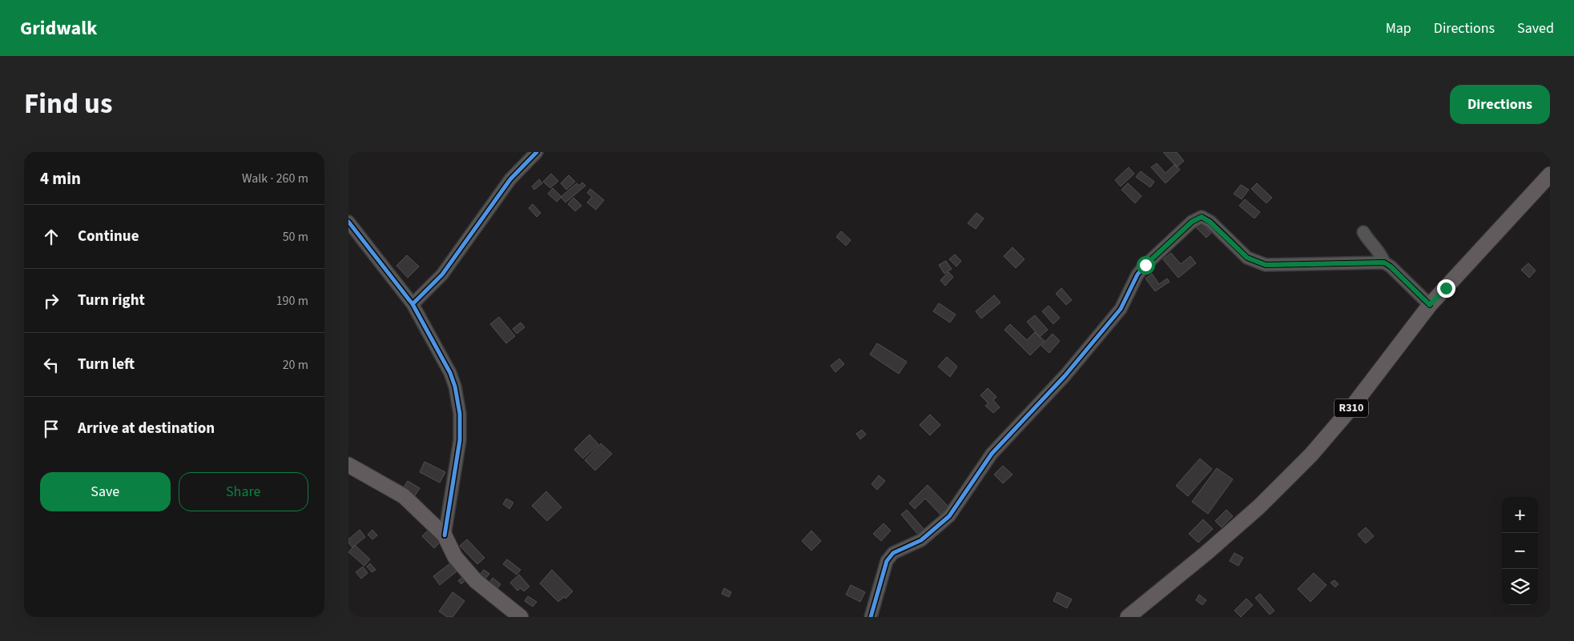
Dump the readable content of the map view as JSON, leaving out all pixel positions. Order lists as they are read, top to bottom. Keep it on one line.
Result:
{"streets":{"main road":["R310"]},"page":{"header":"Gridwalk","nav":["Map","Directions","Saved"],"title":"Find us","buttons":["Directions",["Save","Share"]],"heading":["4 min","Walk · 260 m"],"list":[["Continue","50 m"],["Turn right","190 m"],["Turn left","20 m"],"Arrive at destination"],"map_buttons":["+","−"]}}
